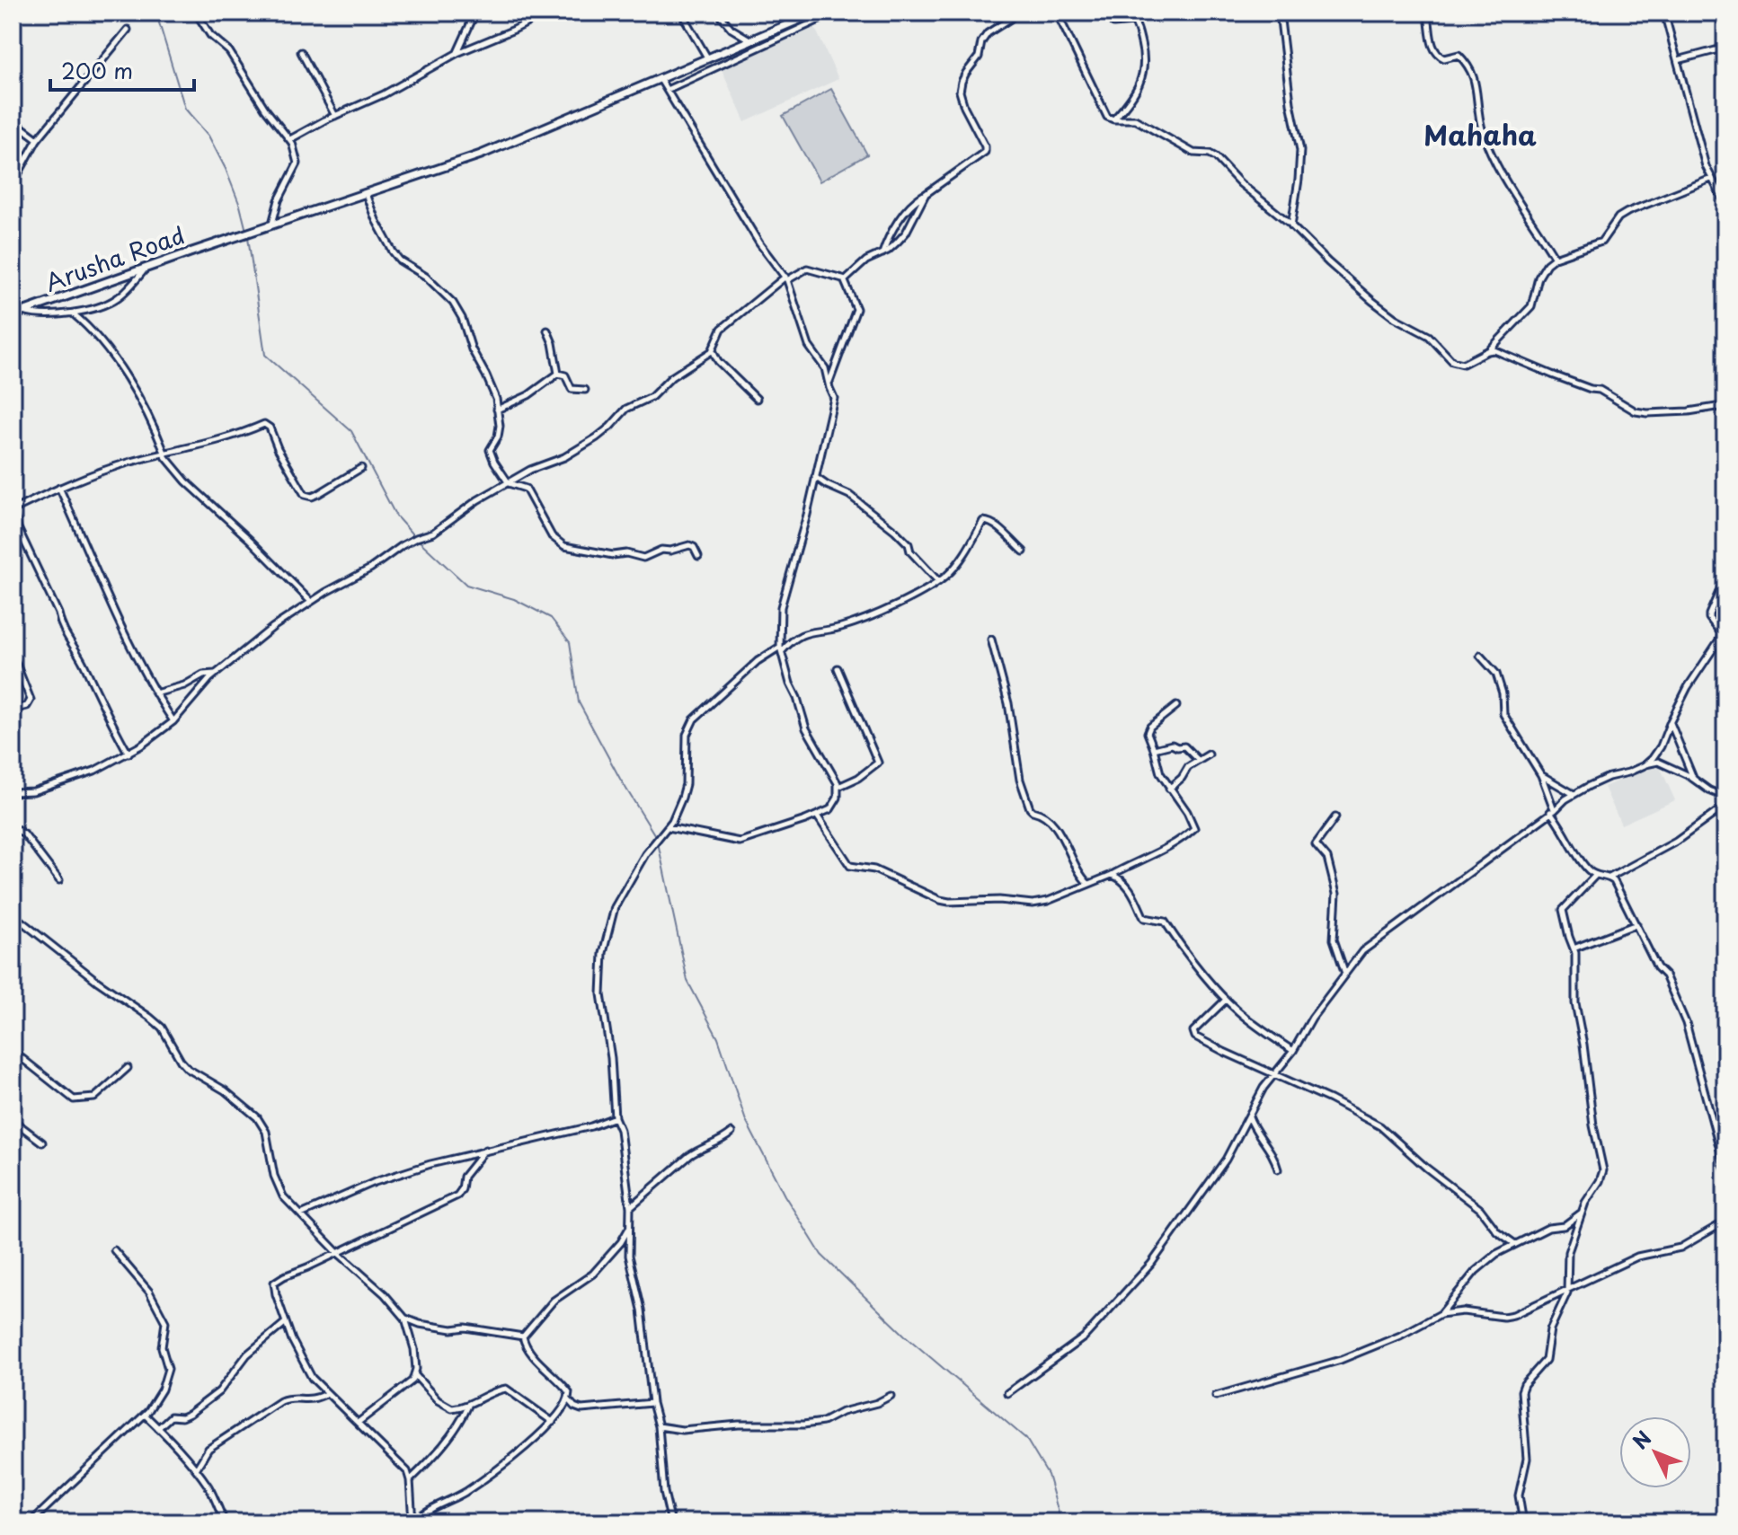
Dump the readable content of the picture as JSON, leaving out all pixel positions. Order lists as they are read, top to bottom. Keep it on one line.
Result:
{"streets":{"main road":["Arusha Road"]},"districts":["Mahaha"],"scale_bar":"200 m","north":"top left"}
